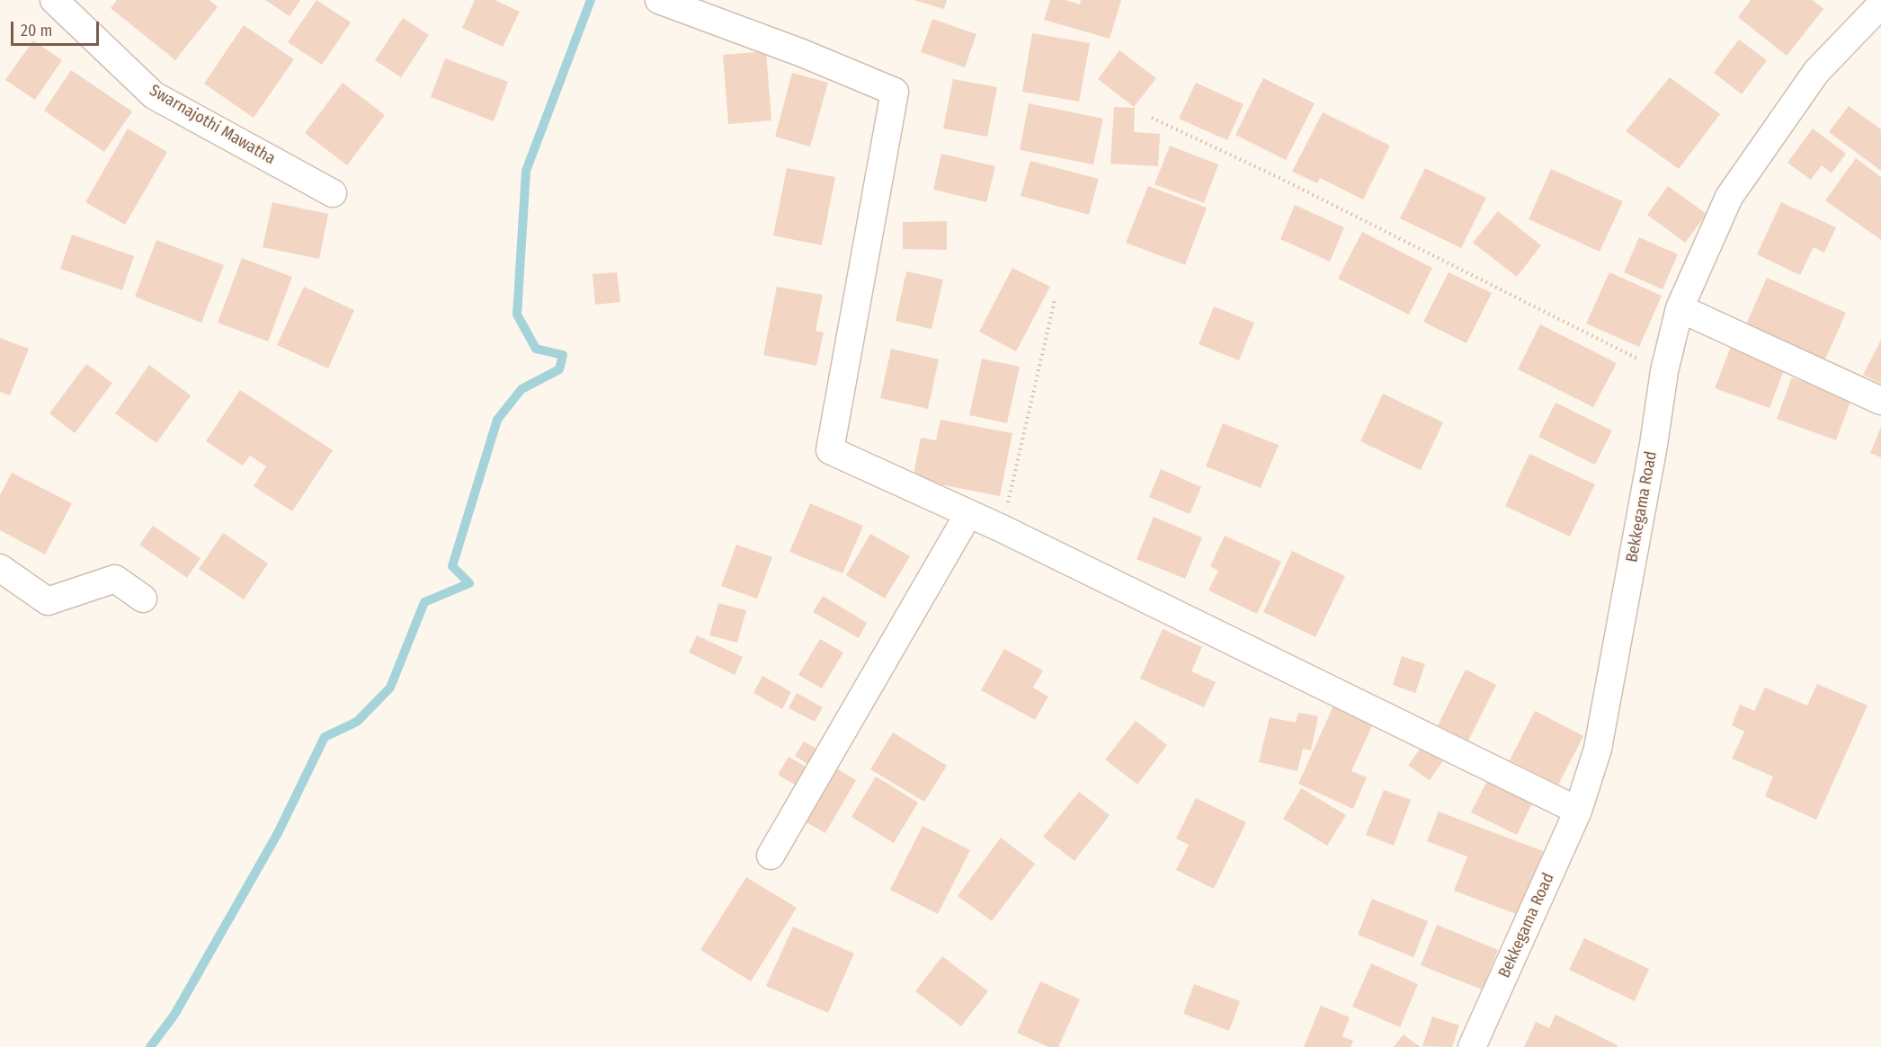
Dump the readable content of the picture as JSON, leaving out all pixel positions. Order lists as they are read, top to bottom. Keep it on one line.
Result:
{"streets":{"street":["Swarnajothi Mawatha","Bekkegama Road"]},"scale_bar":"20 m"}
